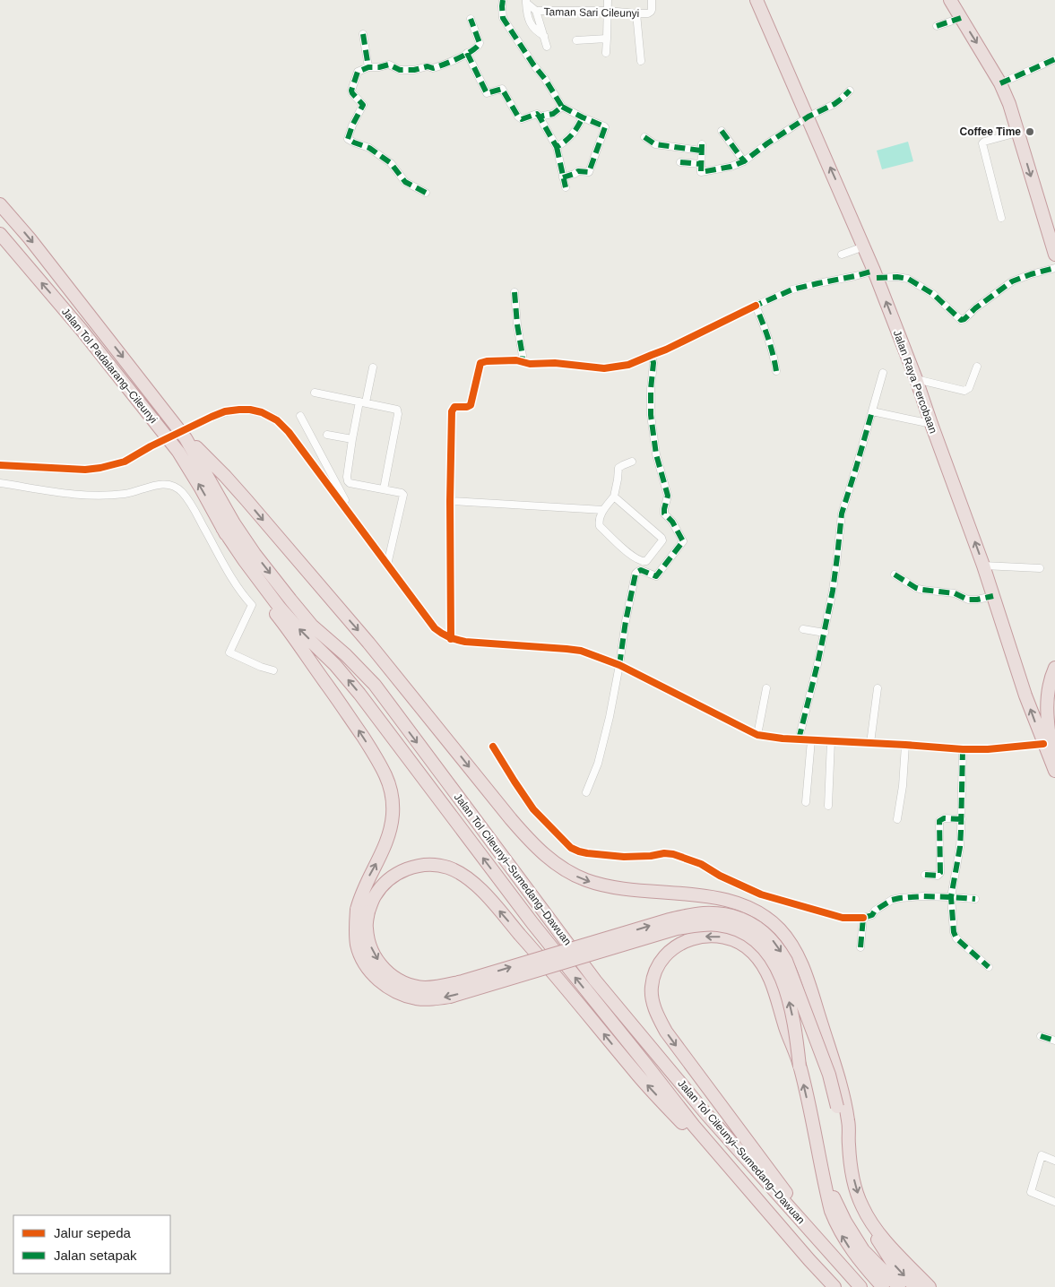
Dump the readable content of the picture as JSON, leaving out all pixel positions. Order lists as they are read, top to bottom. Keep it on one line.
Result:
{"streets":{"highway":["Jalan Tol Padalarang–Cileunyi","Jalan Raya Percobaan","Jalan Tol Cileunyi–Sumedang–Dawuan"],"street":["Taman Sari Cileunyi"]},"crossings":[["Jalan Tol Padalarang–Cileunyi","Jalan Tol Cileunyi–Sumedang–Dawuan"]],"one_way":["Jalan Raya Percobaan"],"places":["Coffee Time"],"legend":["Jalur sepeda","Jalan setapak"]}
